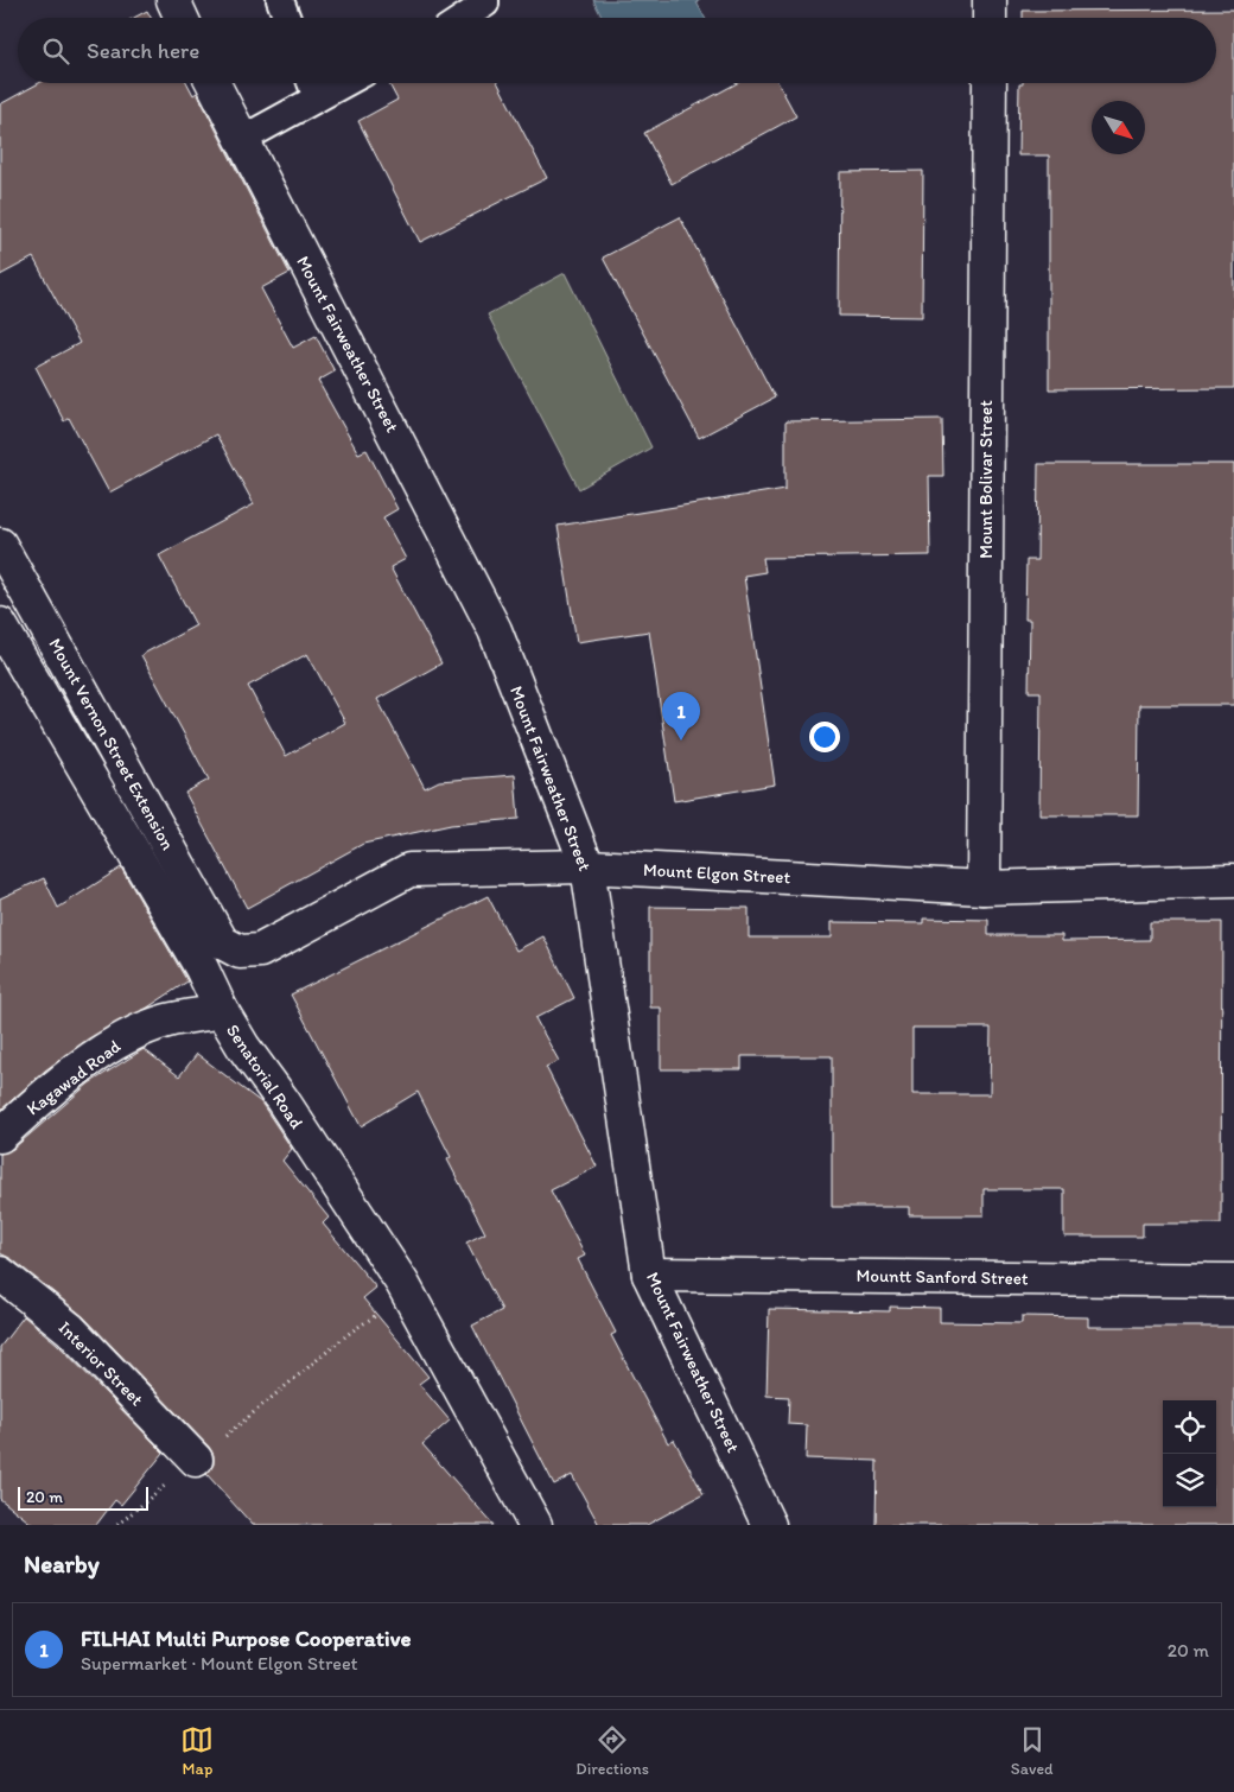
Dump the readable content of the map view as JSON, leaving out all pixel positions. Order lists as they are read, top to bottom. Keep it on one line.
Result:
{"streets":{"street":["Mount Fairweather Street","Mount Bolivar Street","Mount Vernon Street Extension","Mount Elgon Street","Senatorial Road","Kagawad Road","Mountt Sanford Street","Interior Street"]},"crossings":[["Mount Fairweather Street","Mount Elgon Street"],["Mount Fairweather Street","Mountt Sanford Street"],["Mount Bolivar Street","Mount Elgon Street"],["Mount Vernon Street Extension","Mount Elgon Street"],["Senatorial Road","Kagawad Road"]],"scale_bar":"20 m","north":"bottom right","page":{"search":"Search here","pins":"1","scale":"20 m","heading":"Nearby","list":[{"mark":"1","name":"FILHAI Multi Purpose Cooperative","note":"Supermarket · Mount Elgon Street","value":"20 m"}],"nav":["Map","Directions","Saved"]}}
